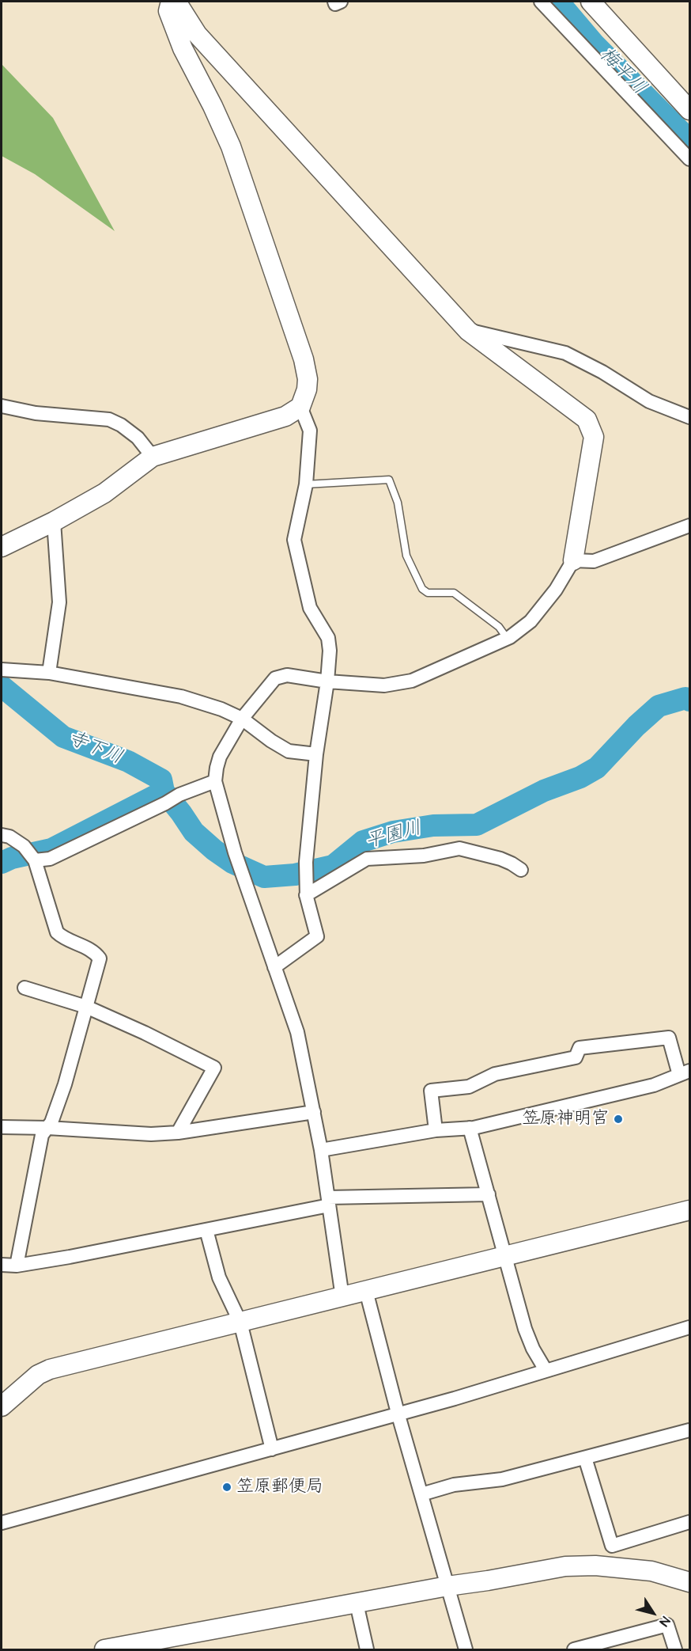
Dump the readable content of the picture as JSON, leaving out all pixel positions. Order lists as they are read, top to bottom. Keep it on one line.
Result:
{"water":["梅平川","寺下川","平園川"],"places":["笠原神明宮","笠原郵便局"],"north":"bottom right"}
